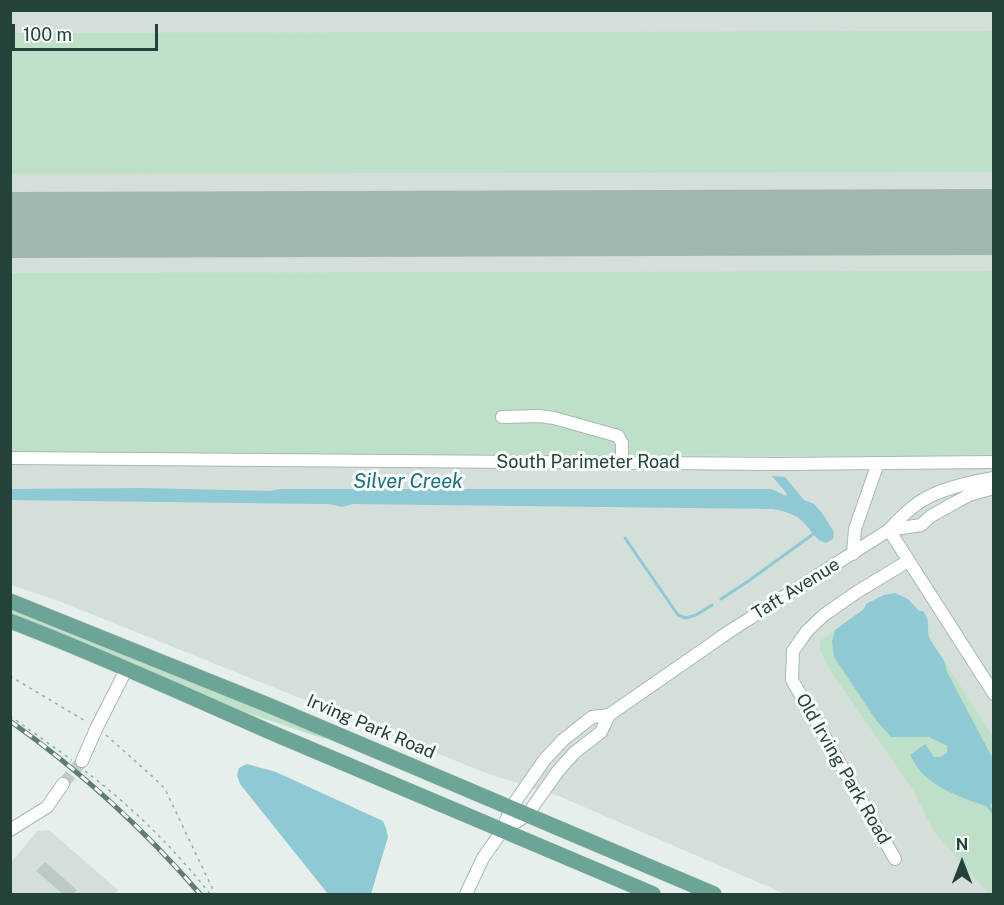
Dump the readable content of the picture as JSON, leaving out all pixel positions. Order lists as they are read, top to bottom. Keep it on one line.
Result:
{"streets":{"main road":["Irving Park Road"],"street":["South Parimeter Road","Taft Avenue","Old Irving Park Road"]},"crossings":[["Taft Avenue","Irving Park Road"]],"water":["Silver Creek"],"scale_bar":"100 m","north":"top"}
